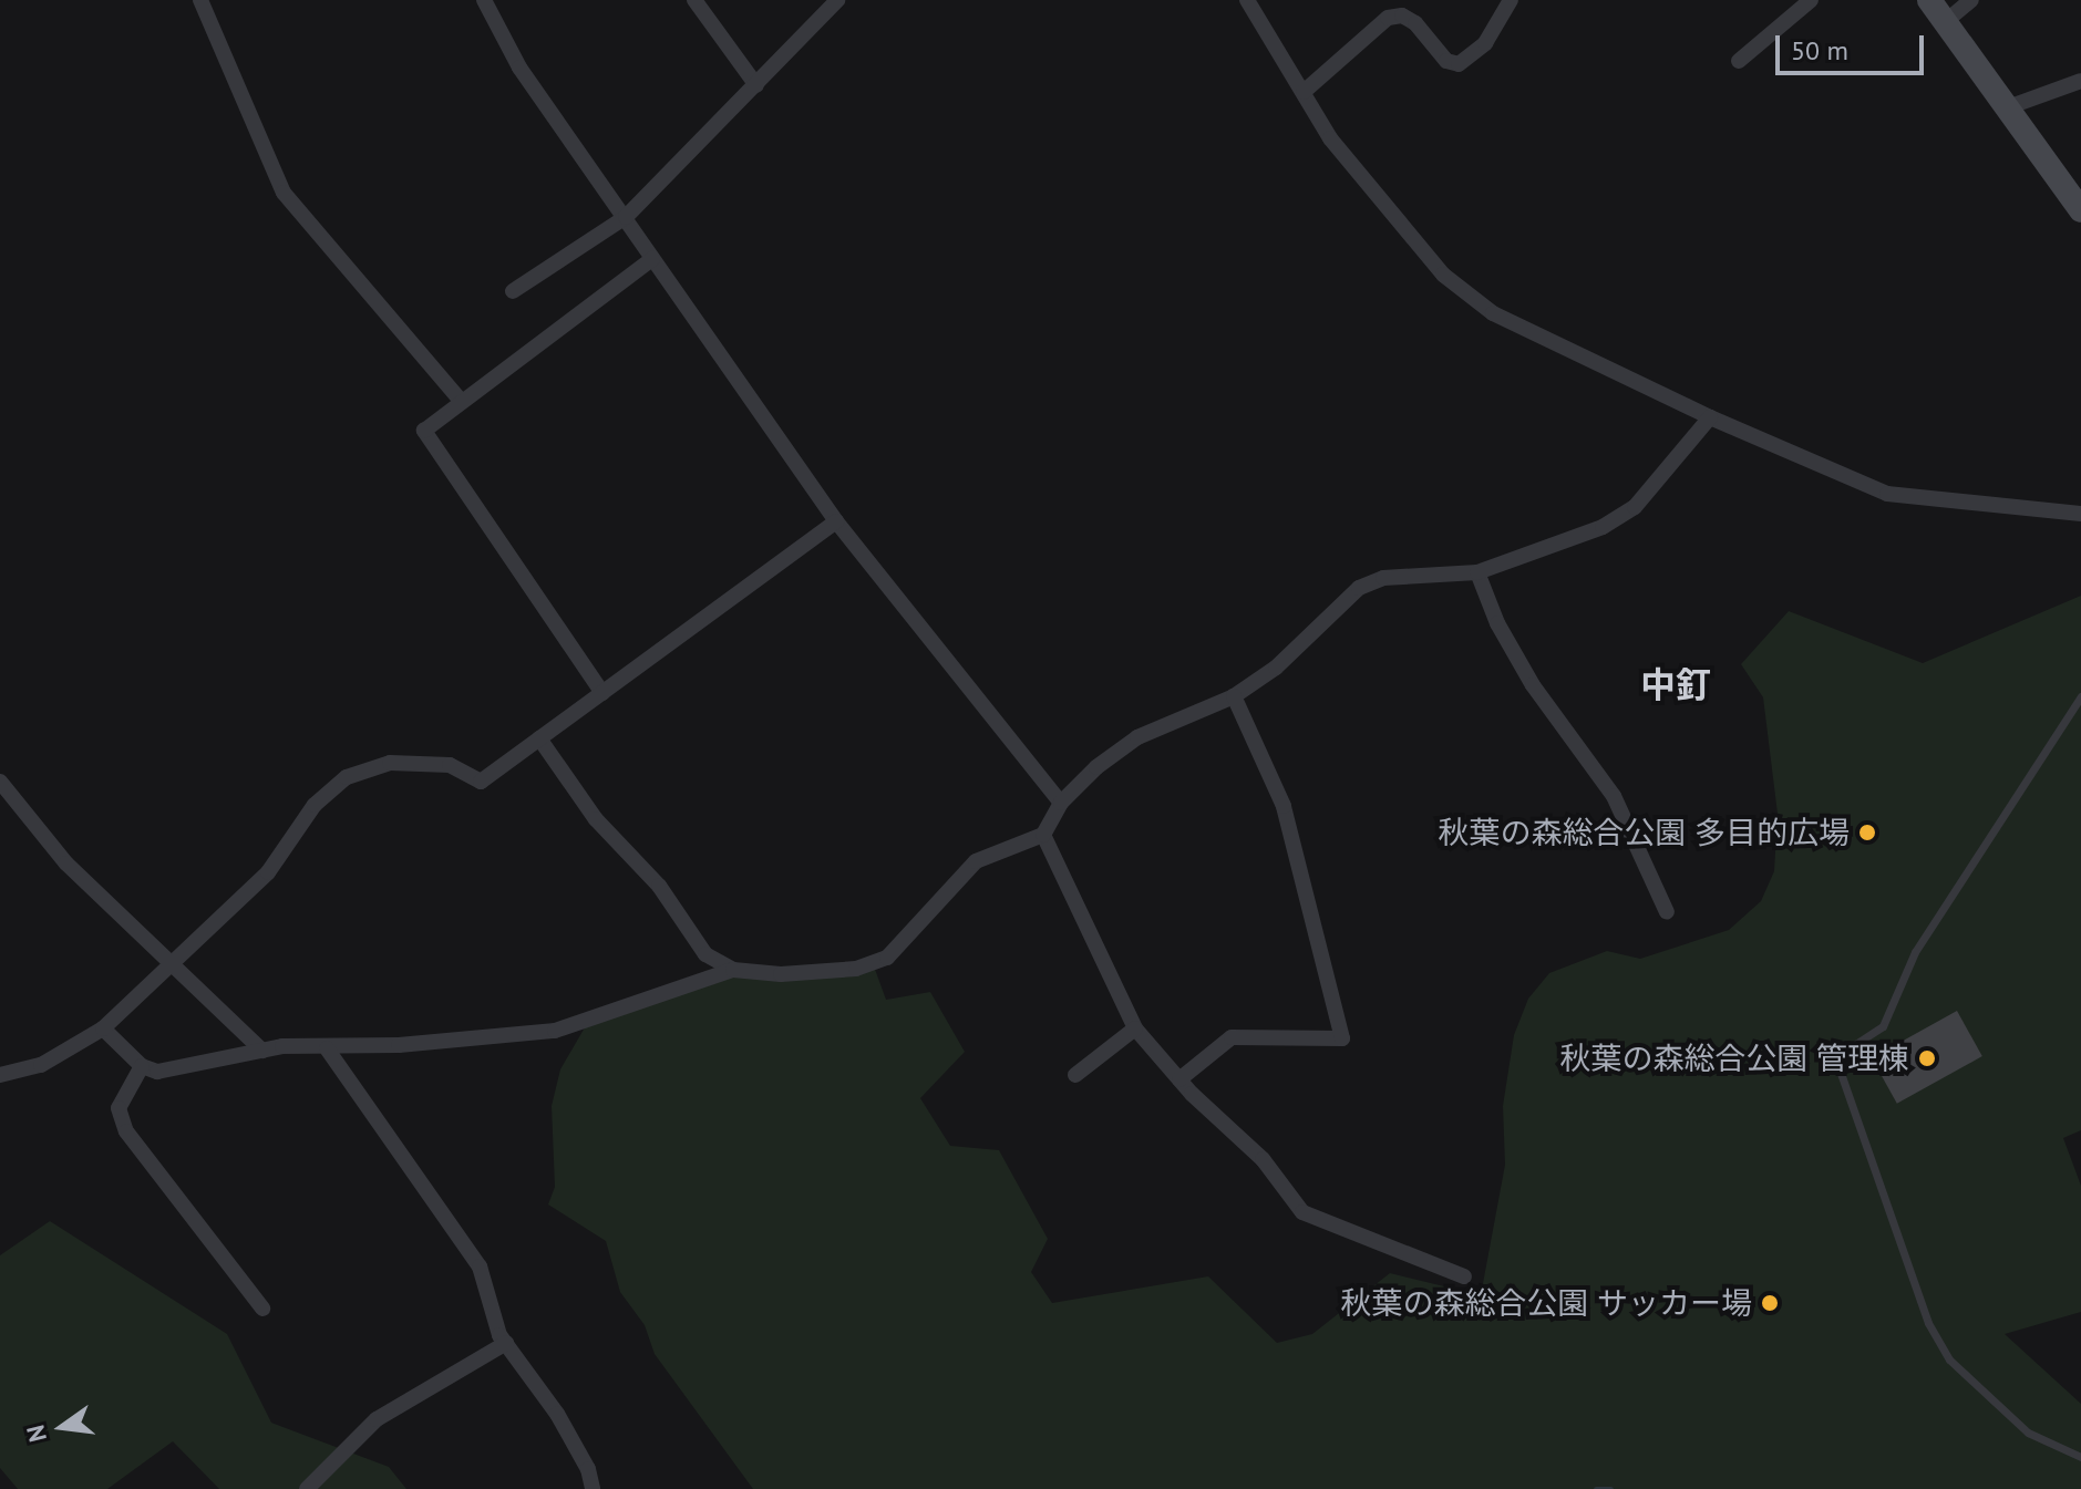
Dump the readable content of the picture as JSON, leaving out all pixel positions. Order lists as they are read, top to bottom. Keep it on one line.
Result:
{"districts":["中釘"],"places":["秋葉の森総合公園 多目的広場","秋葉の森総合公園 管理棟","秋葉の森総合公園 サッカー場"],"scale_bar":"50 m","north":"left"}
